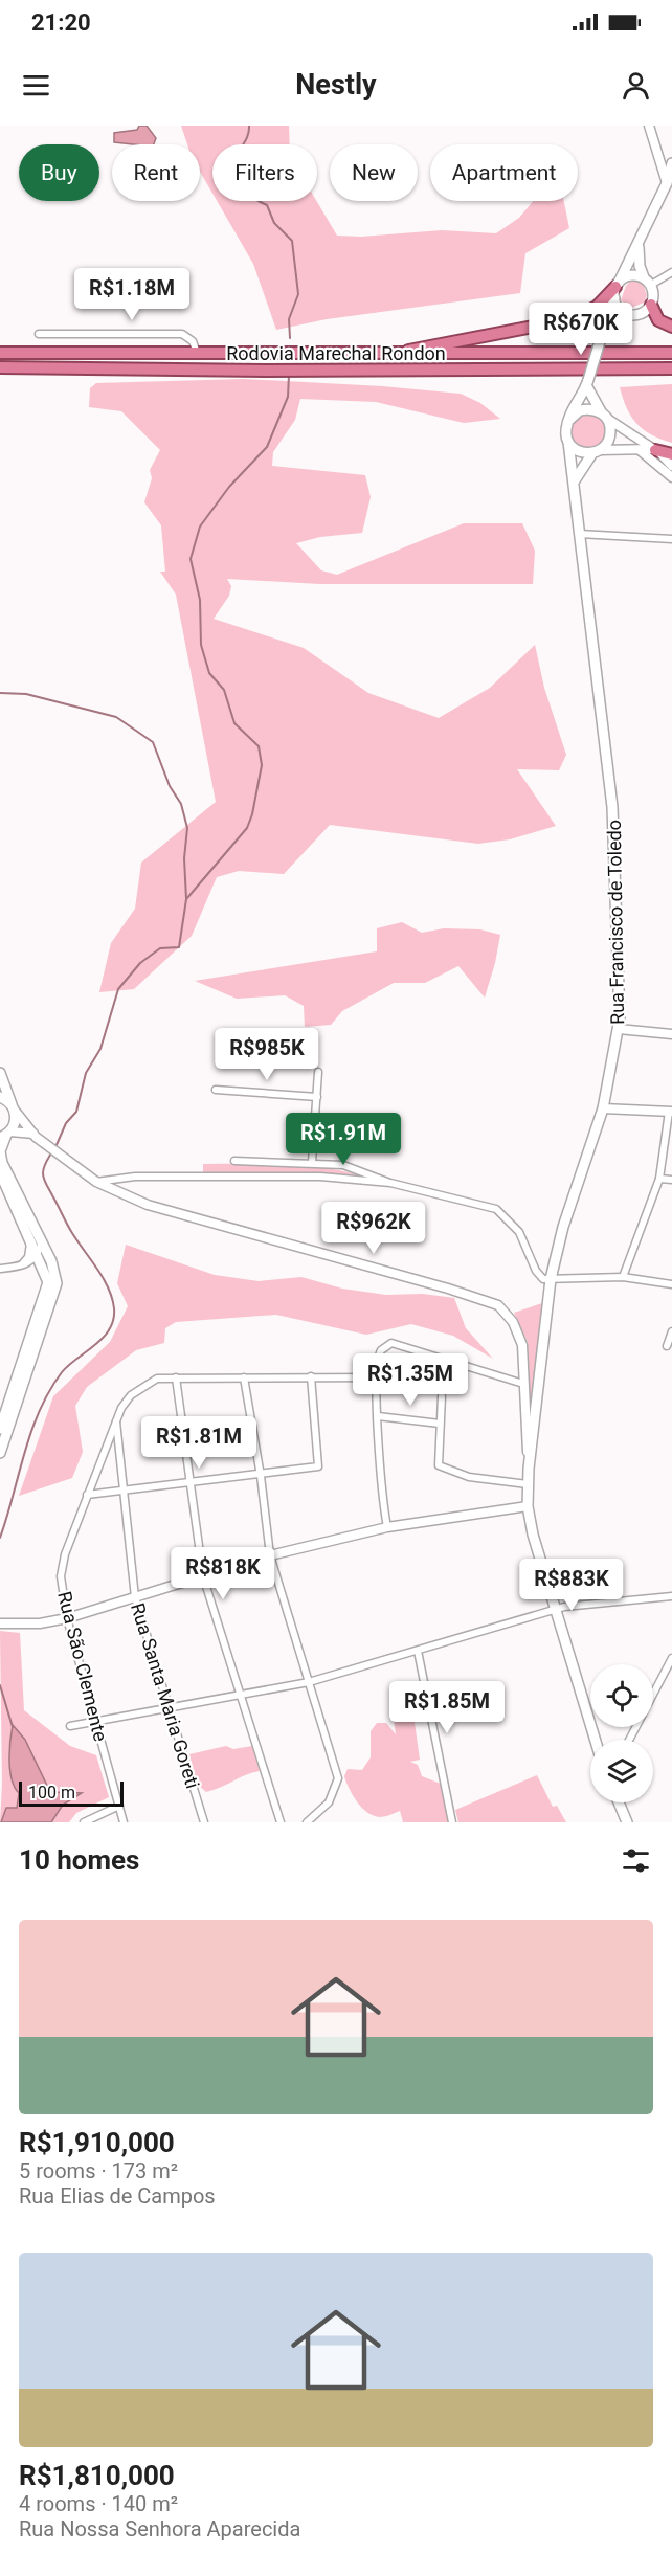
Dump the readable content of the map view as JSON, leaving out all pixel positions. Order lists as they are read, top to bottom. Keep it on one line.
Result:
{"streets":{"highway":["Rodovia Marechal Rondon"],"main road":["Rua Francisco de Toledo"],"street":["Rua São Clemente","Rua Santa Maria Goreti"]},"crossings":[["Rua São Clemente","Rua Santa Maria Goreti"]],"scale_bar":"100 m","page":{"status":"21:20","header":"Nestly","chip":["Buy","Rent","Filters","New","Apartment"],"price":["R$1.18M","R$670K","R$985K","R$1.91M","R$962K","R$1.35M","R$1.81M","R$818K","R$883K","R$1.85M"],"scale":"100 m","heading":"10 homes","list":[{"name":"R$1,910,000","note":"5 rooms · 173 m² · Rua Elias de Campos"},{"name":"R$1,810,000","note":"4 rooms · 140 m² · Rua Nossa Senhora Aparecida"}]}}
